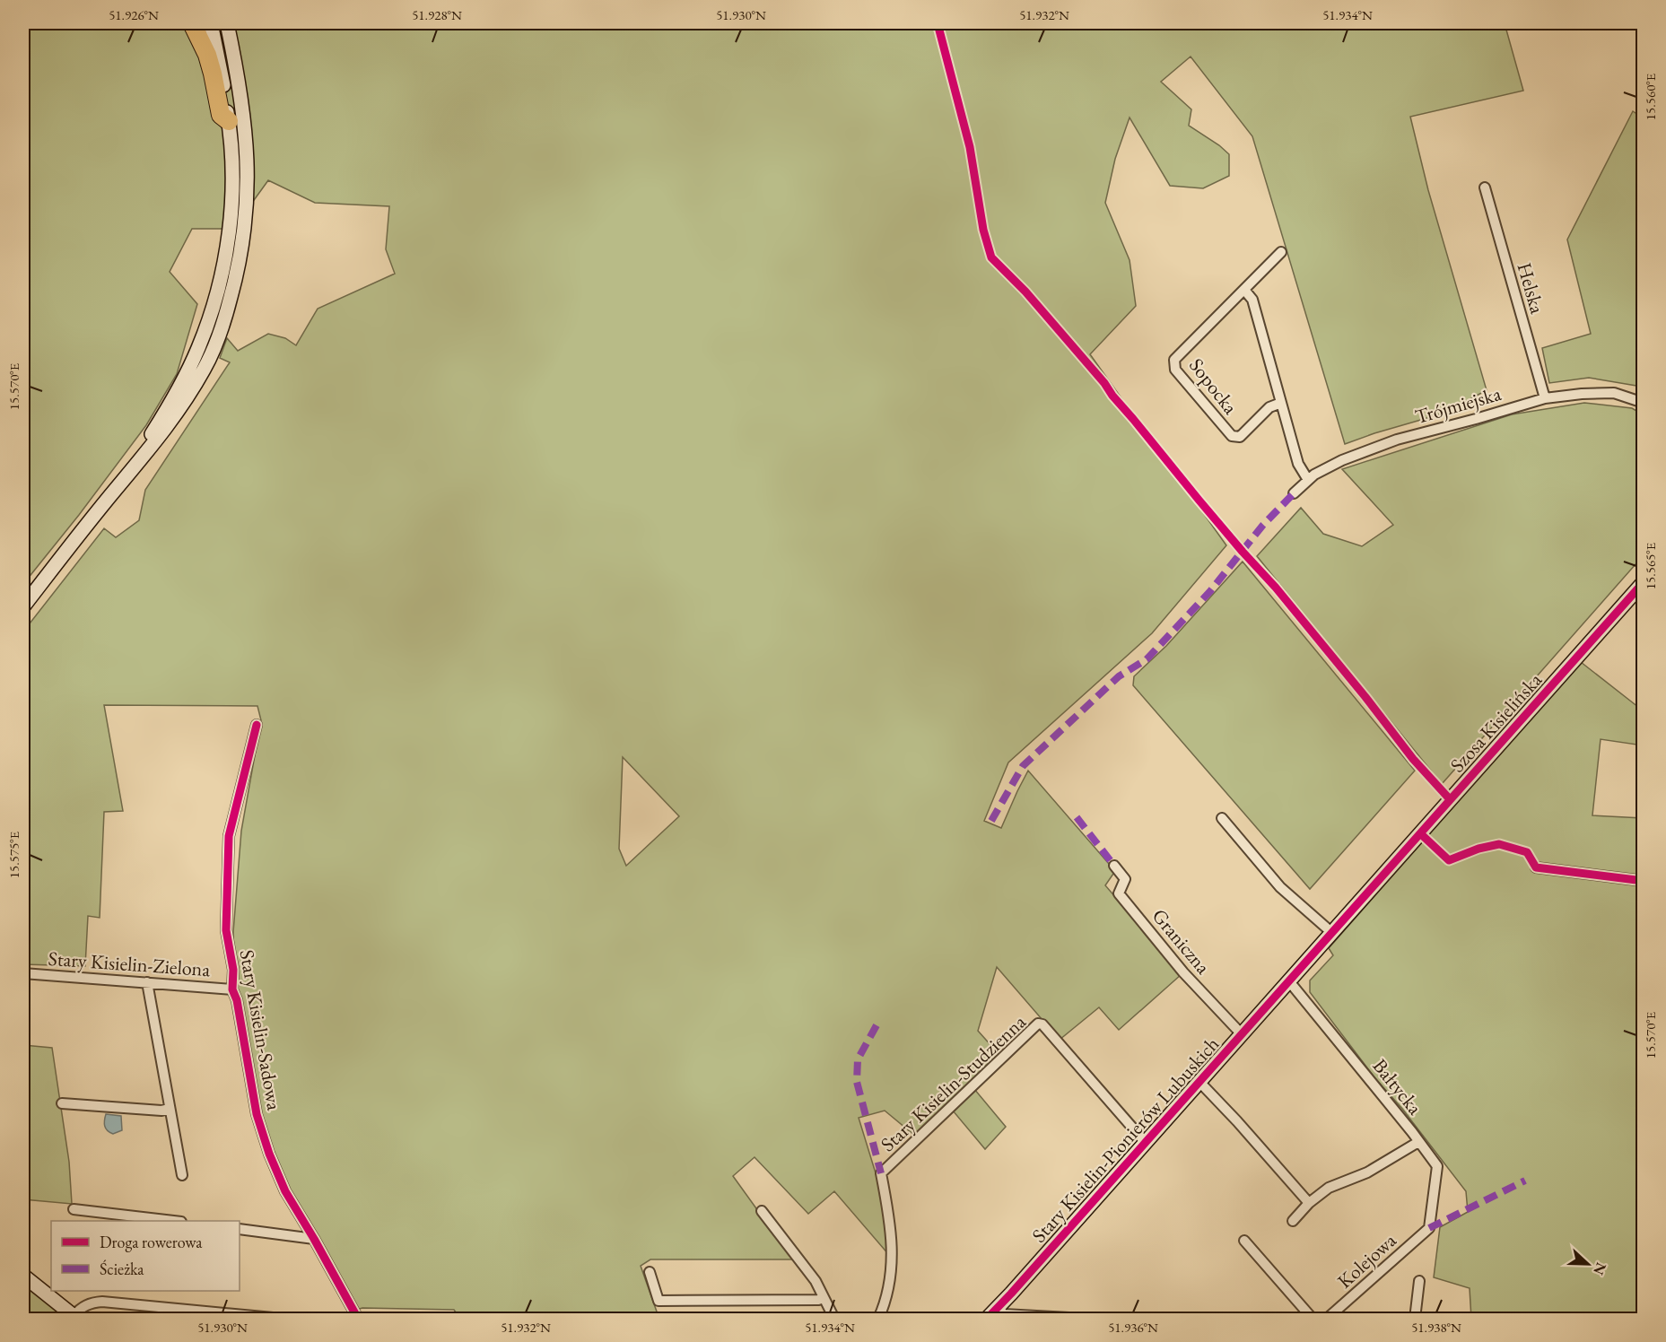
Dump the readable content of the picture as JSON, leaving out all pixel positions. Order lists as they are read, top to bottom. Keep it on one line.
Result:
{"streets":{"main road":["Szosa Kisielińska","Stary Kisielin-Pionierów Lubuskich"],"street":["Helska","Sopocka","Trójmiejska","Graniczna","Stary Kisielin-Zielona","Stary Kisielin-Sadowa","Stary Kisielin-Studzienna","Bałtycka","Kolejowa"]},"crossings":[["Helska","Trójmiejska"],["Szosa Kisielińska","Bałtycka"],["Szosa Kisielińska","Stary Kisielin-Pionierów Lubuskich"],["Graniczna","Stary Kisielin-Pionierów Lubuskich"],["Stary Kisielin-Zielona","Stary Kisielin-Sadowa"],["Stary Kisielin-Studzienna","Stary Kisielin-Pionierów Lubuskich"],["Bałtycka","Stary Kisielin-Pionierów Lubuskich"],["Bałtycka","Kolejowa"]],"legend":["Droga rowerowa","Ścieżka"],"north":"right","coordinates":["51.926°N","51.928°N","51.930°N","51.932°N","51.934°N","15.560°E","15.570°E","15.565°E","15.575°E","51.936°N","51.938°N"]}
